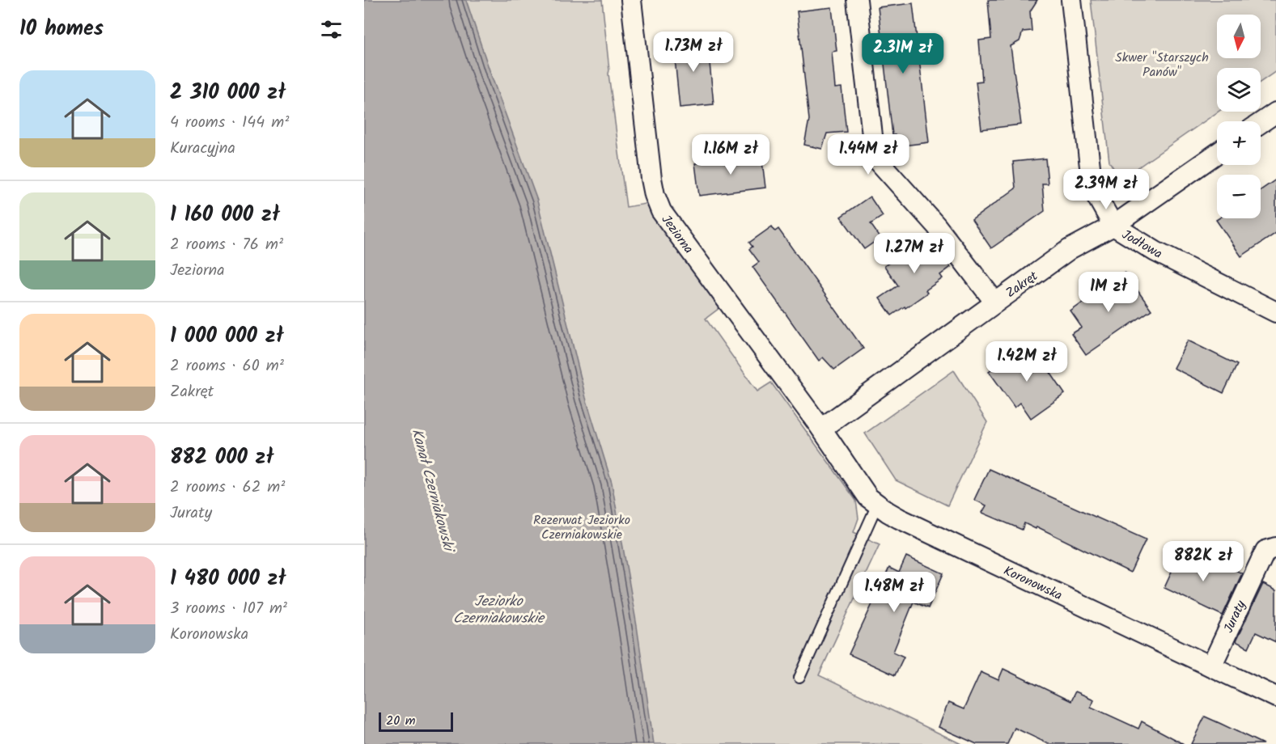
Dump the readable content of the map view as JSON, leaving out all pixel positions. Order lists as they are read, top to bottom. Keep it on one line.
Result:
{"streets":{"street":["Jeziorna","Jodłowa","Zakręt","Koronowska","Juraty"]},"crossings":[["Jeziorna","Zakręt"],["Jeziorna","Koronowska"],["Jodłowa","Zakręt"],["Zakręt","Koronowska"],["Koronowska","Juraty"]],"water":["Kanał Czerniakowski","Jeziorko Czerniakowskie"],"parks":["Skwer \"Starszych Panów\"","Rezerwat Jeziorko Czerniakowskie"],"scale_bar":"20 m","north":"bottom","page":{"heading":"10 homes","map_buttons":["+","−"],"price":["1.73M zł","2.31M zł","1.16M zł","1.44M zł","2.39M zł","1.27M zł","1M zł","1.42M zł","882K zł","1.48M zł"],"list":[{"name":"2 310 000 zł","note":"4 rooms · 144 m² · Kuracyjna"},{"name":"1 160 000 zł","note":"2 rooms · 76 m² · Jeziorna"},{"name":"1 000 000 zł","note":"2 rooms · 60 m² · Zakręt"},{"name":"882 000 zł","note":"2 rooms · 62 m² · Juraty"},{"name":"1 480 000 zł","note":"3 rooms · 107 m² · Koronowska"}],"scale":"20 m"}}
